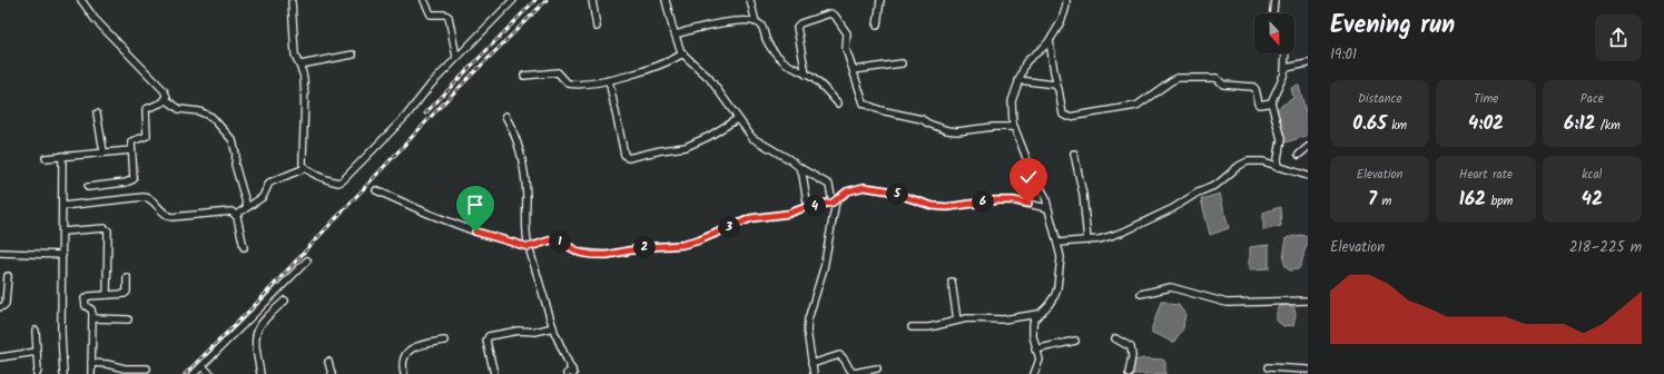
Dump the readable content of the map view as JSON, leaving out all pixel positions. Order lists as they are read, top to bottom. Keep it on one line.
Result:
{"north":"bottom","page":{"heading":["Evening run","19:01"],"stats":[["Distance","0.65 km"],["Time","4:02"],["Pace","6:12 /km"],["Elevation","7 m"],["Heart rate","162 bpm"],["kcal","42"]],"pins":["5","6","4","3","1","2"],"chart":["Elevation","218–225 m"]}}
